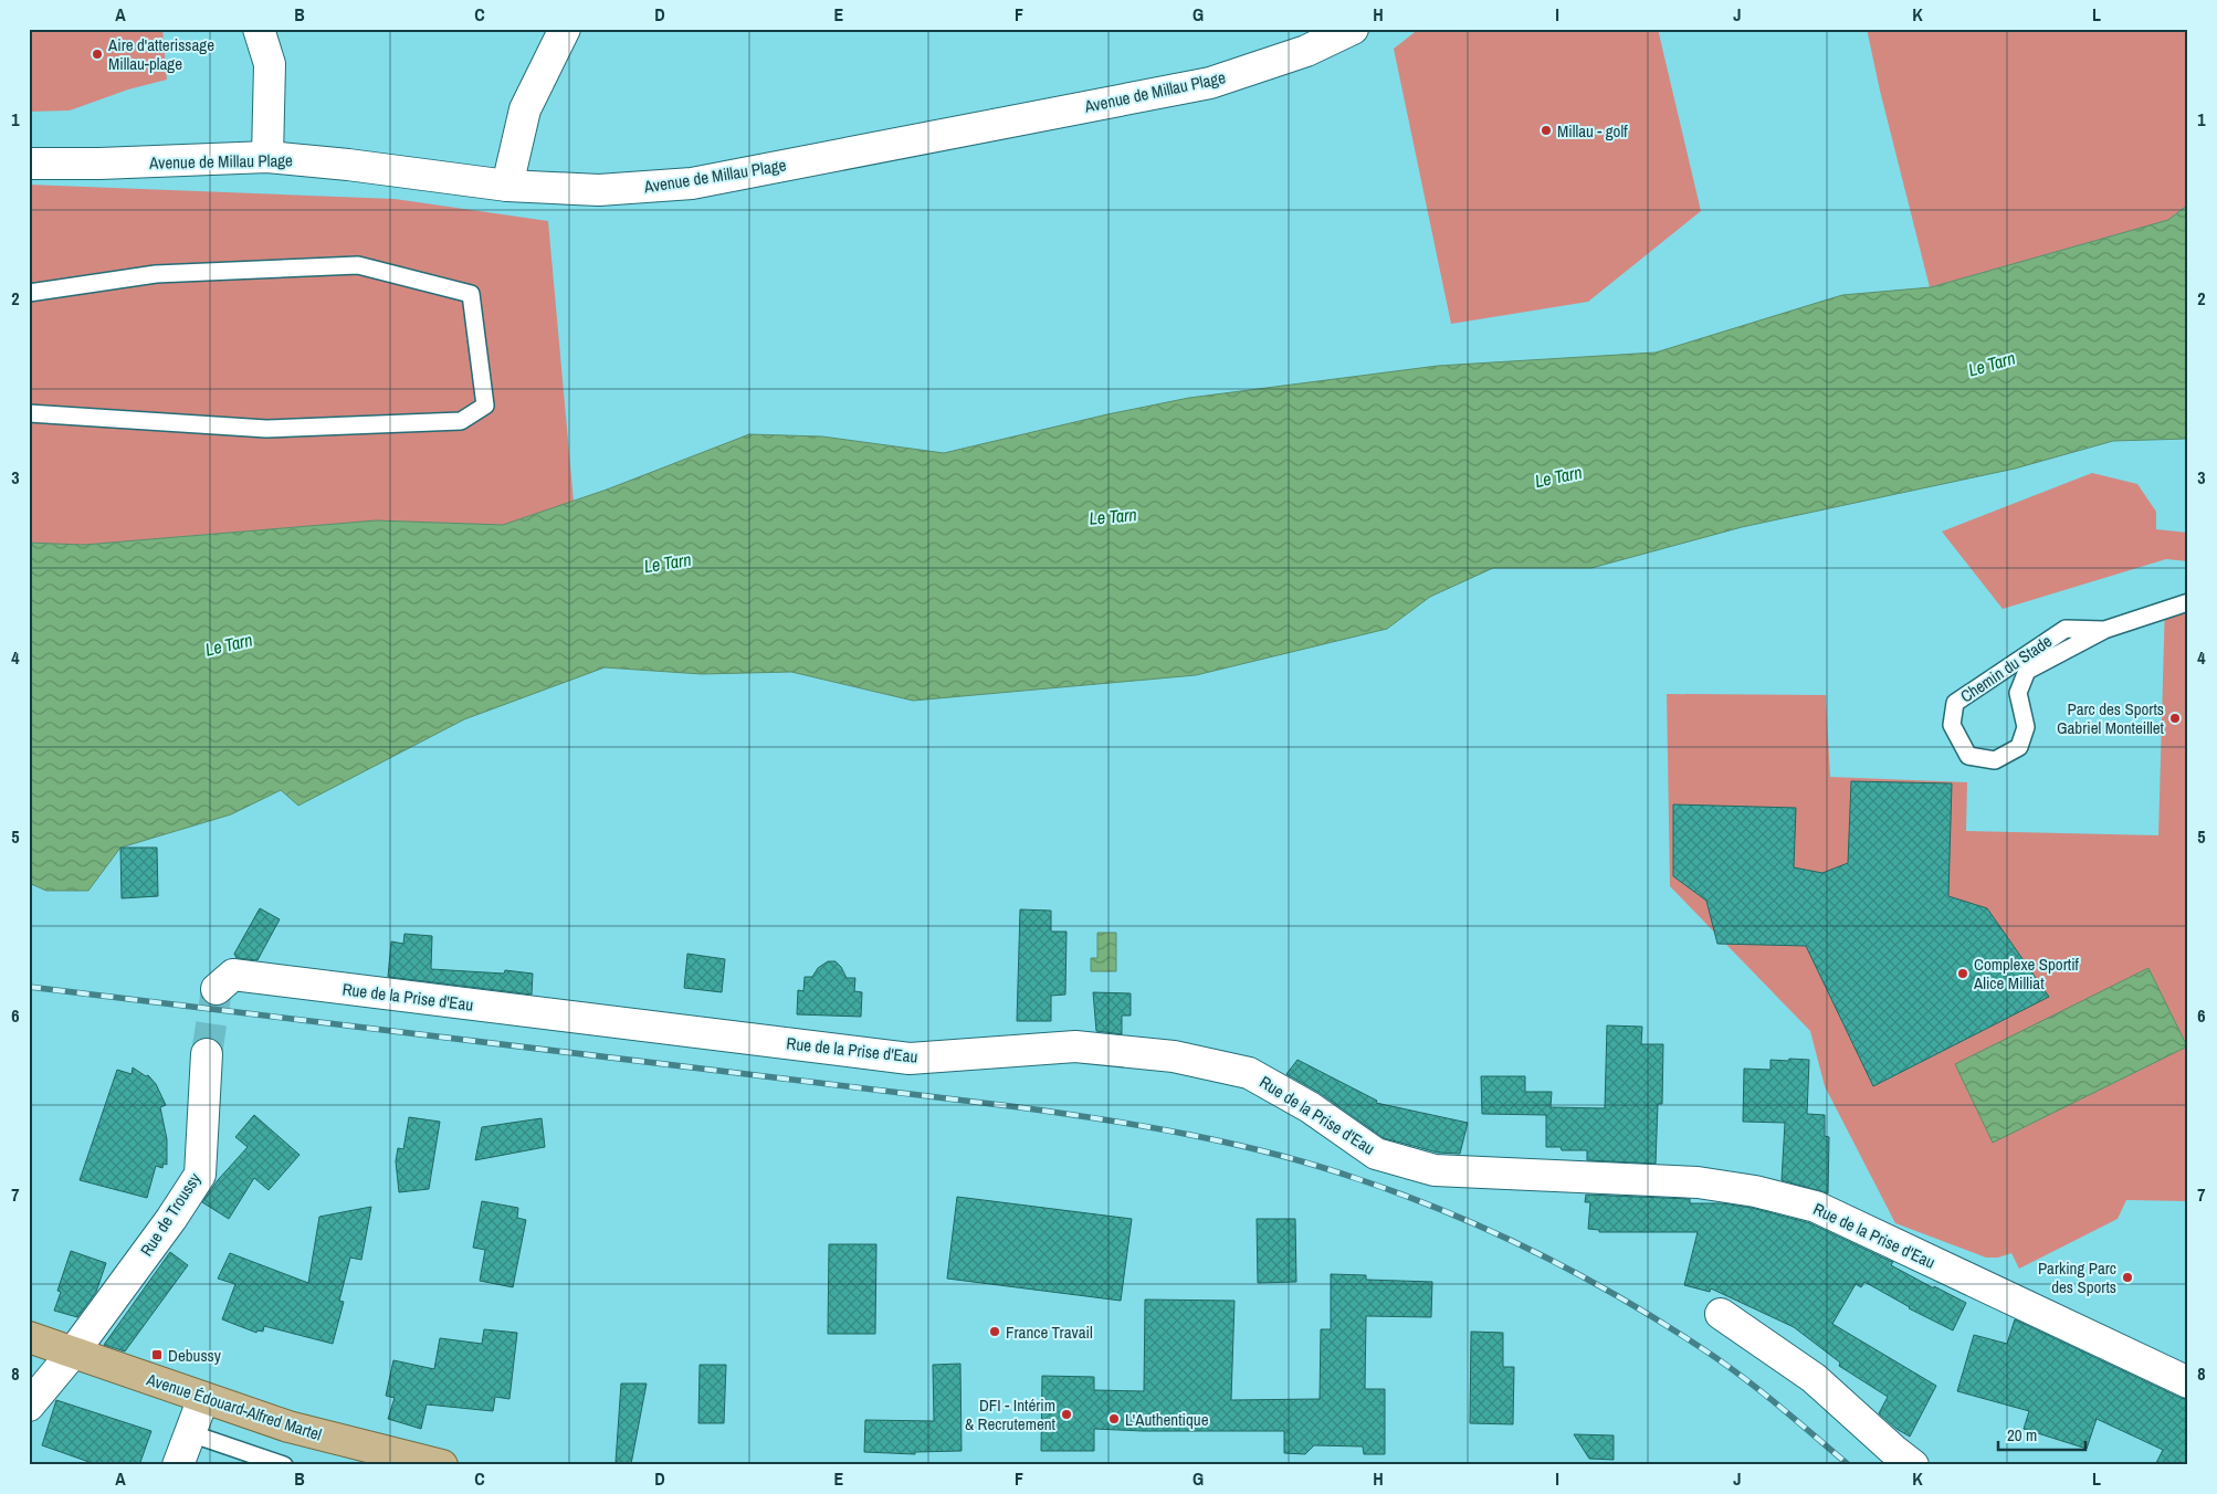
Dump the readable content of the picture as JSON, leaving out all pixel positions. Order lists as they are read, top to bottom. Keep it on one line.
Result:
{"streets":{"main road":["Avenue Édouard-Alfred Martel"],"street":["Avenue de Millau Plage","Rue de la Prise d'Eau","Rue de Troussy"],"lane":["Chemin du Stade"]},"crossings":[["Rue de Troussy","Avenue Édouard-Alfred Martel"]],"water":["Le Tarn"],"places":{"other":["Aire d'atterissage Millau-plage","Millau - golf","Parc des Sports Gabriel Monteillet","Complexe Sportif Alice Milliat","Parking Parc des Sports","France Travail","DFI - Intérim & Recrutement","L'Authentique"],"transit":["Debussy"]},"scale_bar":"20 m","grid":{"columns":["A","B","C","D","E","F","G","H","I","J","K","L"],"rows":["1","2","3","4","5","6","7","8"]}}
